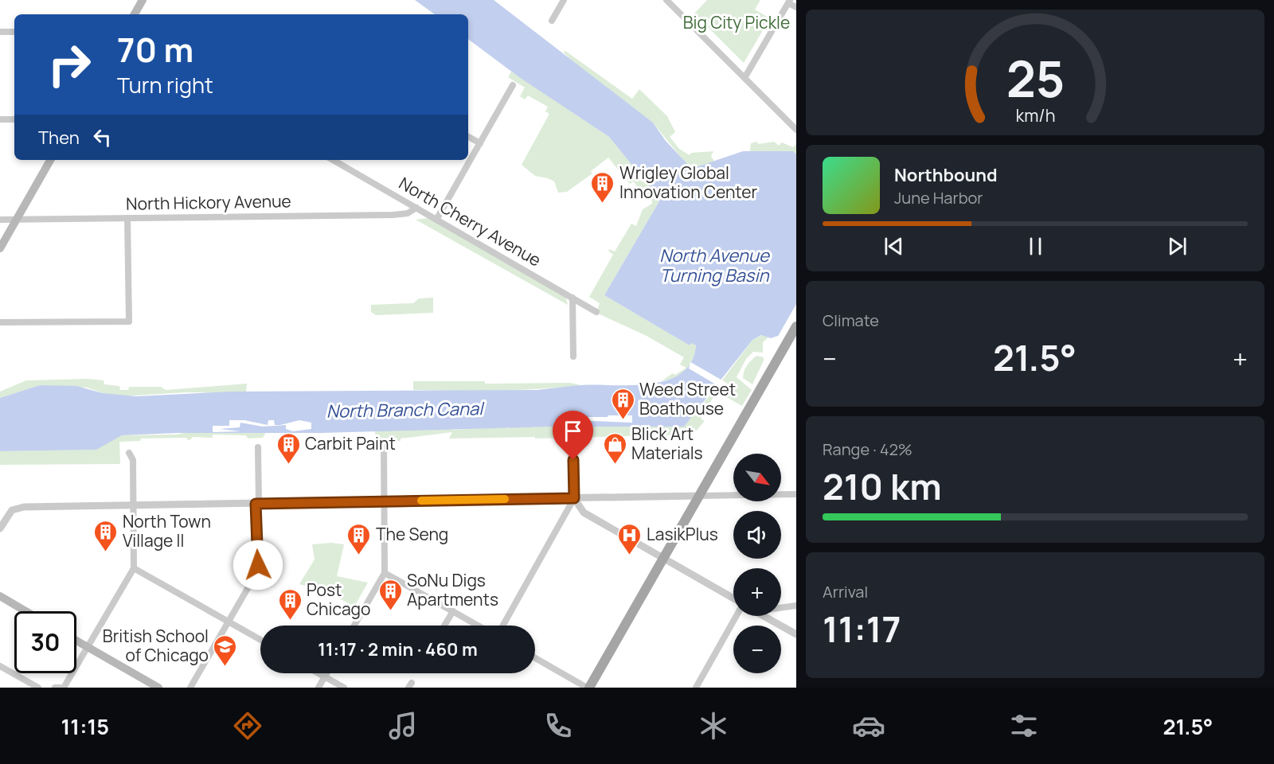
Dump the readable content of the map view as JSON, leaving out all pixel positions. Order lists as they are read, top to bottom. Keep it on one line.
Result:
{"streets":{"street":["North Hickory Avenue","North Cherry Avenue"]},"crossings":[["North Hickory Avenue","North Cherry Avenue"]],"water":["North Avenue Turning Basin","North Branch Canal"],"parks":["Big City Pickle"],"places":{"building":["Wrigley Global Innovation Center","Weed Street Boathouse","Carbit Paint","North Town Village II","The Seng","SoNu Digs Apartments","Post Chicago"],"shop":["Blick Art Materials"],"hospital":["LasikPlus"],"school or university":["British School of Chicago"]},"north":"bottom right","page":{"turn":["70 m","Turn right"],"then":"Then","song":["Northbound","June Harbor"],"tile":["Climate",["Range · 42%","210 km"],["Arrival","11:17"]],"heat":["−","21.5°","+"],"map_buttons":["+","−"],"limit":"30","trip":"11:17 · 2 min · 460 m","tabs":["11:15","21.5°"],"gauge":["25","km/h"]}}
